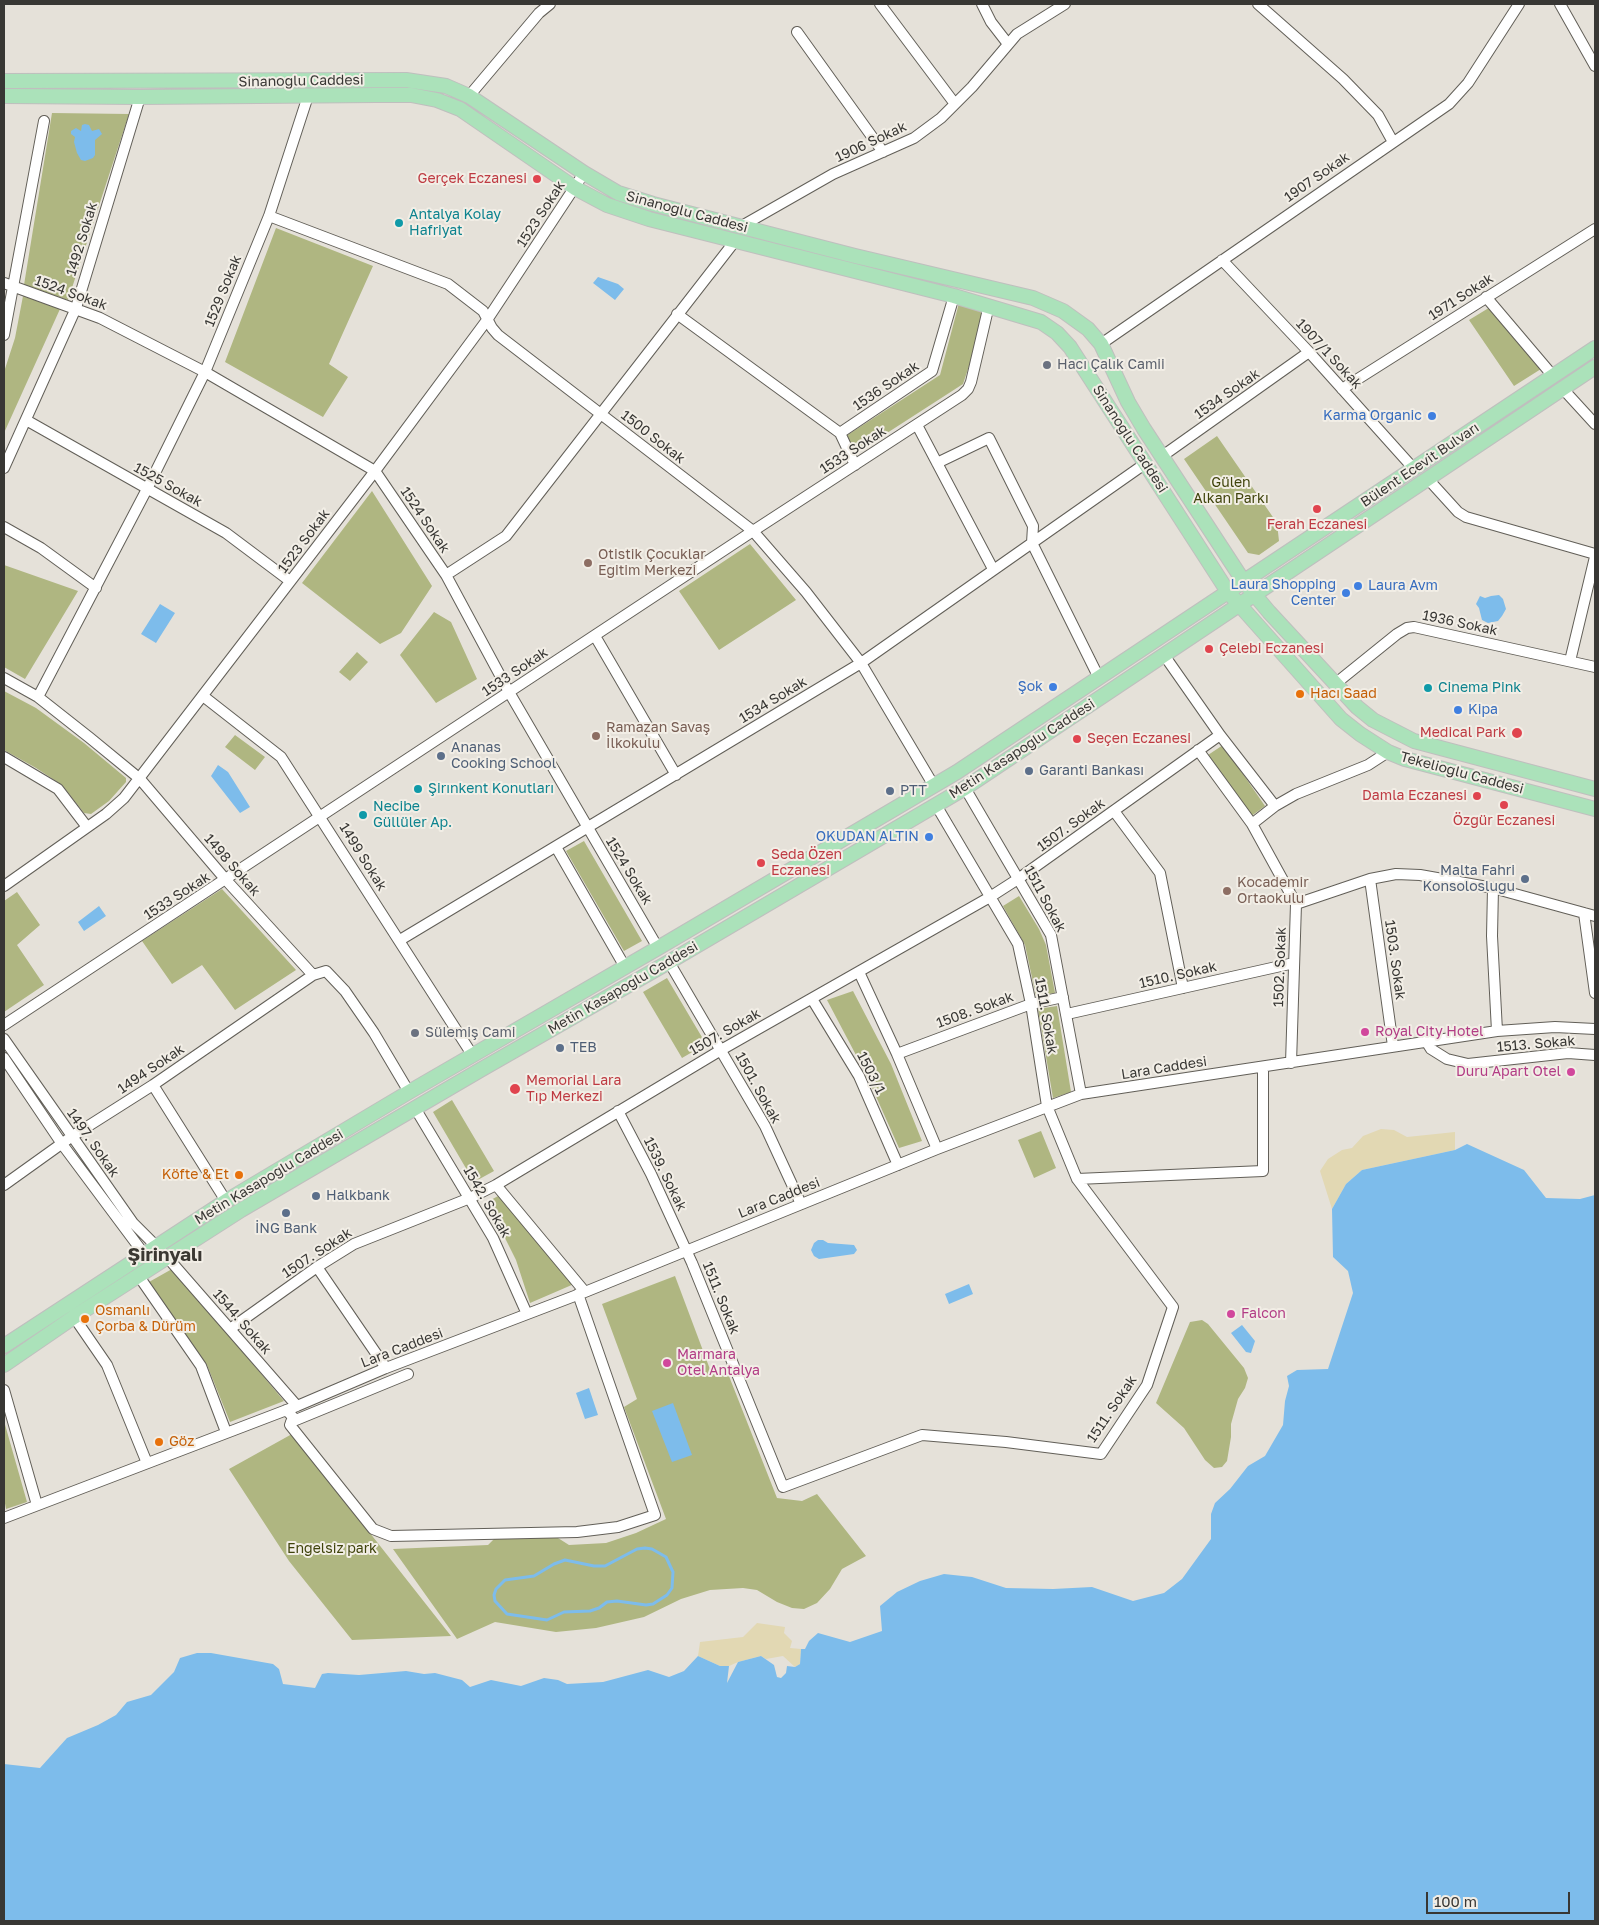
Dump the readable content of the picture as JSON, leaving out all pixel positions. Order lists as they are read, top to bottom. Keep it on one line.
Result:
{"streets":{"main road":["Si̇nanoğlu Caddesi","Bülent Ecevit Bulvarı","Metin Kasapoğlu Caddesi","Tekelioglu Caddesi"],"street":["1906 Sokak","1907 Sokak","1523 Sokak","1492 Sokak","1529 Sokak","1524 Sokak","1971 Sokak","1907/1 Sokak","1536 Sokak","1534 Sokak","1500 Sokak","1533 Sokak","1525 Sokak","1936 Sokak","1507. Sokak","1499 Sokak","1498 Sokak","1511 Sokak","1503. Sokak","1502. Sokak","1510. Sokak","1508. Sokak","1511. Sokak","1513. Sokak","Lara Caddesi","1494 Sokak","1503/1","1501. Sokak","1497. Sokak","1539. Sokak","1542. Sokak","1544. Sokak"]},"crossings":[["Si̇nanoğlu Caddesi","1906 Sokak"],["Si̇nanoğlu Caddesi","1907 Sokak"],["Si̇nanoğlu Caddesi","1523 Sokak"],["Si̇nanoğlu Caddesi","1492 Sokak"],["Si̇nanoğlu Caddesi","1529 Sokak"],["Si̇nanoğlu Caddesi","1536 Sokak"],["Si̇nanoğlu Caddesi","1534 Sokak"],["Si̇nanoğlu Caddesi","1533 Sokak"],["Si̇nanoğlu Caddesi","Bülent Ecevit Bulvarı"],["Si̇nanoğlu Caddesi","Metin Kasapoğlu Caddesi"],["Si̇nanoğlu Caddesi","Tekelioglu Caddesi"],["1907 Sokak","1907/1 Sokak"],["1523 Sokak","1524 Sokak"],["1523 Sokak","1500 Sokak"],["1523 Sokak","1525 Sokak"],["1523 Sokak","1499 Sokak"],["1523 Sokak","1498 Sokak"],["1492 Sokak","1524 Sokak"],["1492 Sokak","1525 Sokak"],["1529 Sokak","1524 Sokak"],["1529 Sokak","1500 Sokak"],["1529 Sokak","1525 Sokak"],["1529 Sokak","1498 Sokak"],["1524 Sokak","1534 Sokak"],["1524 Sokak","1533 Sokak"],["1524 Sokak","Metin Kasapoğlu Caddesi"],["1971 Sokak","1907/1 Sokak"],["1907/1 Sokak","1534 Sokak"],["1907/1 Sokak","Bülent Ecevit Bulvarı"],["1534 Sokak","1500 Sokak"],["1534 Sokak","1499 Sokak"],["1500 Sokak","1533 Sokak"],["1500 Sokak","Metin Kasapoğlu Caddesi"],["1533 Sokak","1499 Sokak"],["1533 Sokak","1498 Sokak"],["Bülent Ecevit Bulvarı","Metin Kasapoğlu Caddesi"],["Bülent Ecevit Bulvarı","Tekelioglu Caddesi"],["1936 Sokak","Tekelioglu Caddesi"],["Metin Kasapoğlu Caddesi","Tekelioglu Caddesi"],["Metin Kasapoğlu Caddesi","1499 Sokak"],["Metin Kasapoğlu Caddesi","1511 Sokak"],["Metin Kasapoğlu Caddesi","1511. Sokak"],["Metin Kasapoğlu Caddesi","1501. Sokak"],["Metin Kasapoğlu Caddesi","1497. Sokak"],["Metin Kasapoğlu Caddesi","1542. Sokak"],["Metin Kasapoğlu Caddesi","1544. Sokak"],["1507. Sokak","1511 Sokak"],["1507. Sokak","1511. Sokak"],["1507. Sokak","1503/1"],["1507. Sokak","1501. Sokak"],["1507. Sokak","1539. Sokak"],["1507. Sokak","1542. Sokak"],["1507. Sokak","1544. Sokak"],["1498 Sokak","1494 Sokak"],["1511 Sokak","1510. Sokak"],["1511 Sokak","1508. Sokak"],["1511 Sokak","Lara Caddesi"],["1503. Sokak","Lara Caddesi"],["1502. Sokak","1510. Sokak"],["1502. Sokak","Lara Caddesi"],["1508. Sokak","1511. Sokak"],["1511. Sokak","Lara Caddesi"],["1511. Sokak","1539. Sokak"],["1513. Sokak","Lara Caddesi"],["Lara Caddesi","1503/1"],["Lara Caddesi","1501. Sokak"],["Lara Caddesi","1539. Sokak"],["Lara Caddesi","1542. Sokak"],["Lara Caddesi","1544. Sokak"],["1494 Sokak","1497. Sokak"],["1497. Sokak","1544. Sokak"]],"districts":["Şirinyalı"],"parks":["Gülen Alkan Parkı","Engelsiz park"],"places":["Gerçek Eczanesi","Antalya Kolay Hafriyat","Hacı Çalık Camii","Karma Organic","Ferah Eczanesi","Otistik Çocuklar Eğitim Merkezi","Laura Avm","Laura Shopping Center","Çelebi Eczanesi","Şok","Cinema Pink","Hacı Saad","Kipa","Medical Park","Ramazan Savaş İlkokulu","Seçen Eczanesi","Ananas Cooking School","Garanti Bankası","Şirınkent Konutları","PTT","Damla Eczanesi","Özgür Eczanesi","Necibe Güllüler Ap.","OKUDAN ALTIN","Seda Özen Eczanesi","Malta Fahri Konsolosluğu","Kocademir Ortaokulu","Royal City Hotel","Sülemiş Cami","TEB","Duru Apart Otel","Memorial Lara Tıp Merkezi","Köfte & Et","Halkbank","İNG Bank","Falcon","Osmanlı Çorba & Dürüm","Marmara Otel Antalya","Göz"],"scale_bar":"100 m"}
